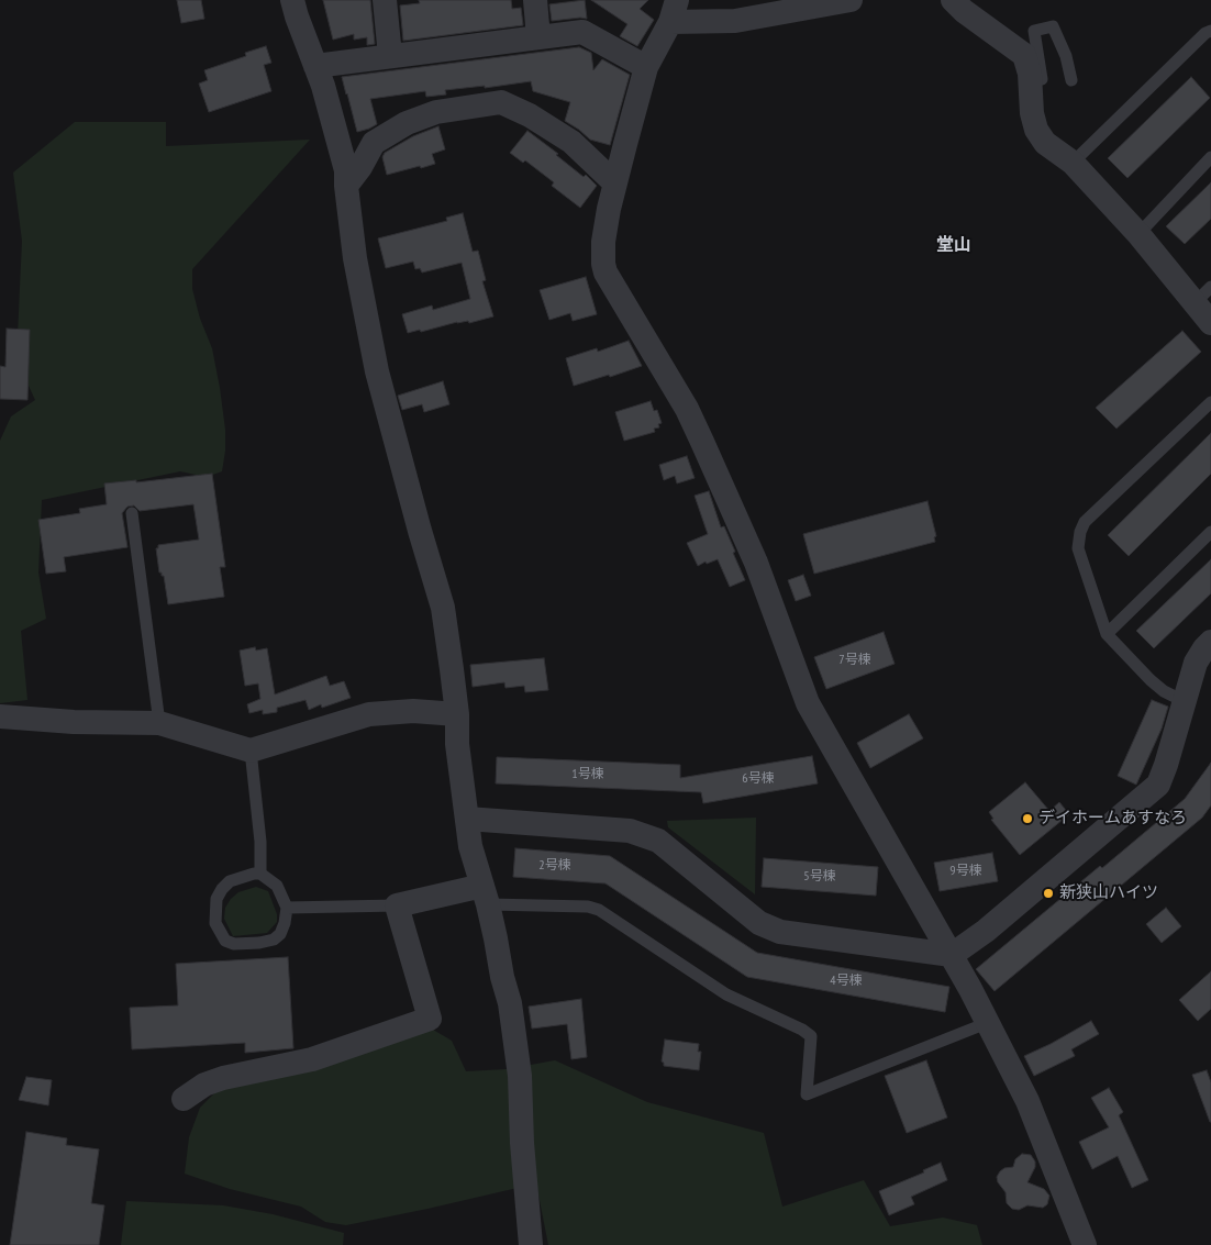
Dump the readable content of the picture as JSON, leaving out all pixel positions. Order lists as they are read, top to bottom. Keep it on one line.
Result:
{"districts":["堂山"],"places":["デイホームあすなろ","新狭山ハイツ"],"house_numbers":["7号棟","1号棟","6号棟","2号棟","9号棟","5号棟","4号棟"]}
